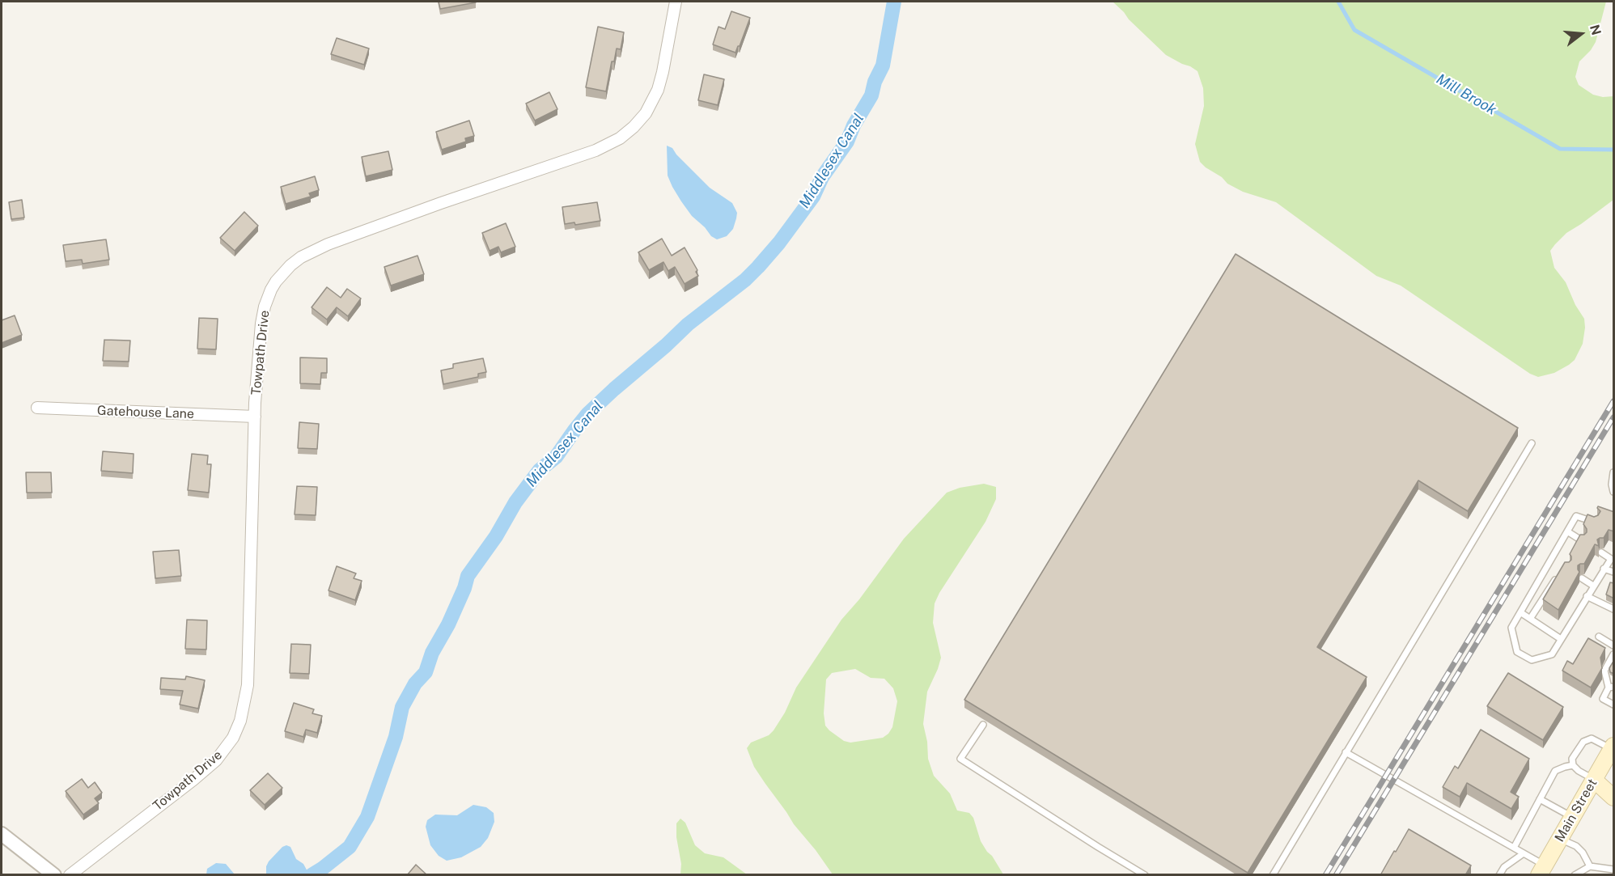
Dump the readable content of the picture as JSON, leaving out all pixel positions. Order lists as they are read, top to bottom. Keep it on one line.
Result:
{"streets":{"main road":["Main Street"],"street":["Towpath Drive","Gatehouse Lane"]},"crossings":[["Towpath Drive","Gatehouse Lane"]],"water":["Mill Brook","Middlesex Canal"],"north":"right"}
